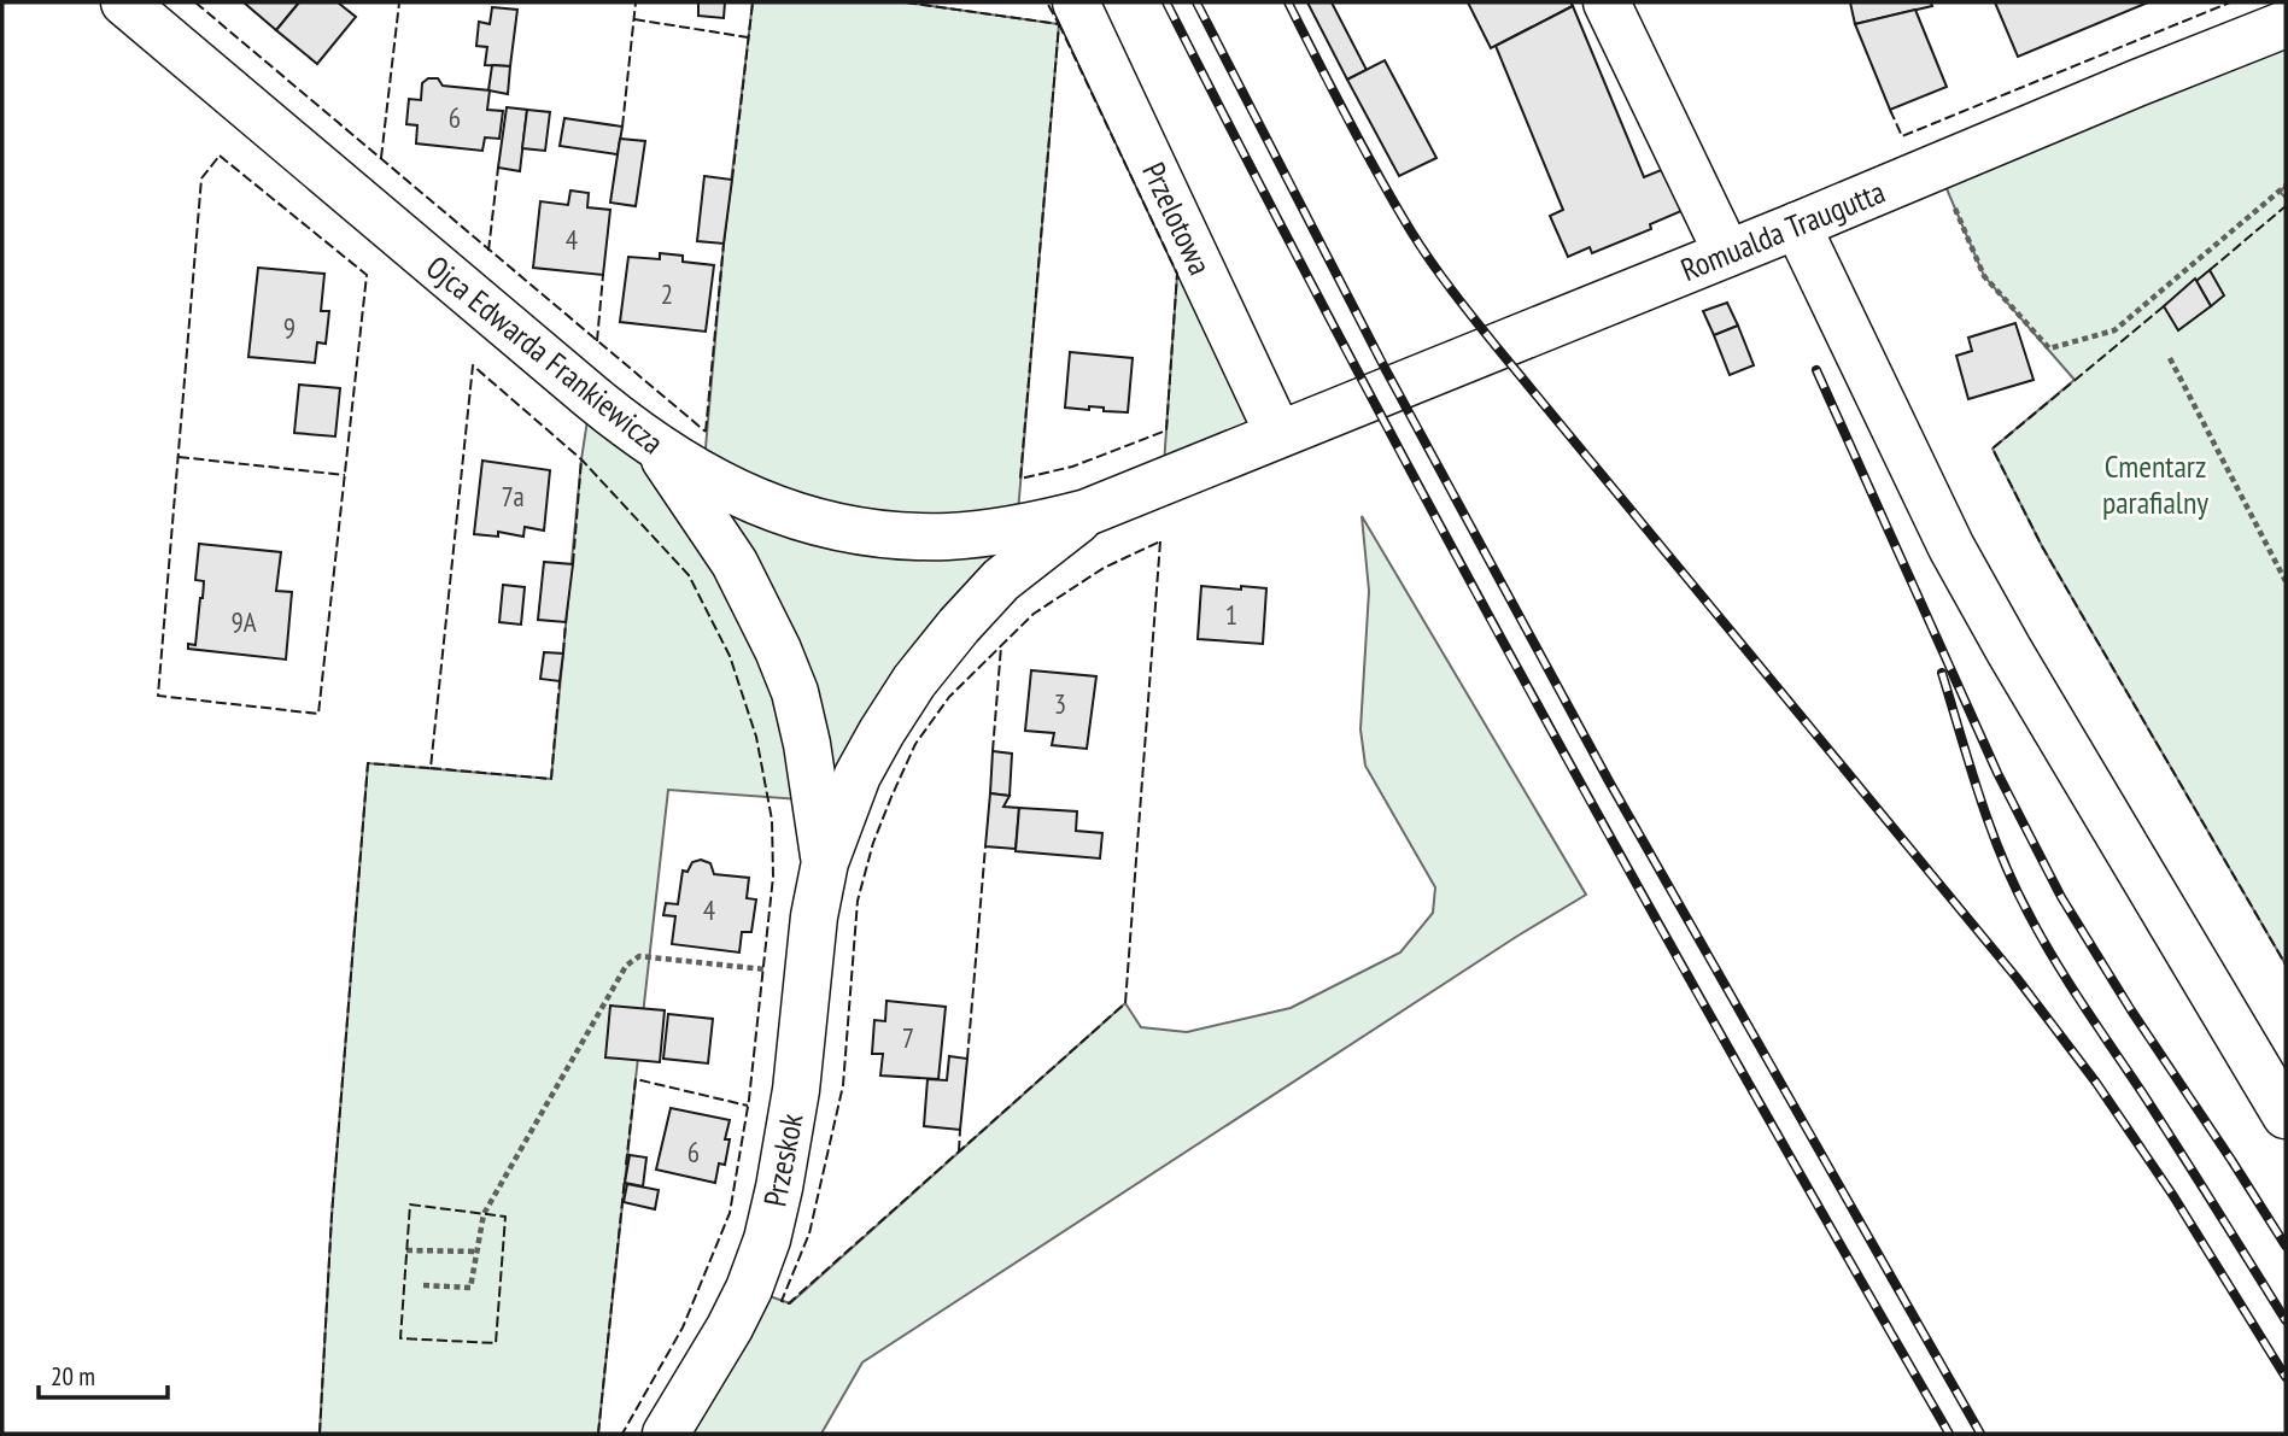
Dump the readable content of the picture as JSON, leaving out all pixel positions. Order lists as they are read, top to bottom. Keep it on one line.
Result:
{"streets":{"street":["Przelotowa","Romualda Traugutta","Ojca Edwarda Frankiewicza","Przeskok"]},"crossings":[["Przelotowa","Romualda Traugutta"],["Przelotowa","Ojca Edwarda Frankiewicza"],["Romualda Traugutta","Ojca Edwarda Frankiewicza"],["Ojca Edwarda Frankiewicza","Przeskok"]],"parks":["Cmentarz parafialny"],"house_numbers":["6","4","2","9","7a","1","9A","3","4","7","6"],"scale_bar":"20 m"}
